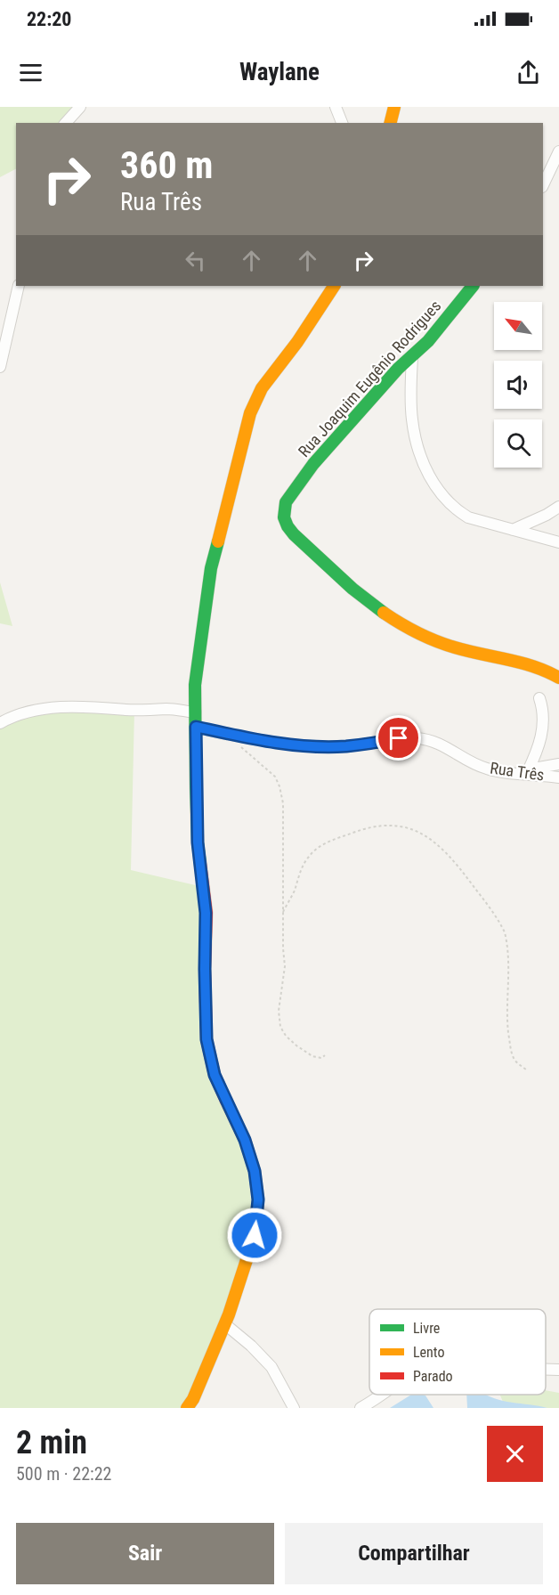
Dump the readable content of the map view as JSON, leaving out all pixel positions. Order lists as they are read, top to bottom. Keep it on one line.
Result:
{"streets":{"street":["Rua Joaquim Eugênio Rodrigues","Rua Três"]},"legend":["Livre","Lento","Parado"],"north":"top left","page":{"status":"22:20","header":"Waylane","turn":["360 m","Rua Três"],"heading":["2 min","500 m · 22:22"],"buttons":["Sair","Compartilhar"]}}
